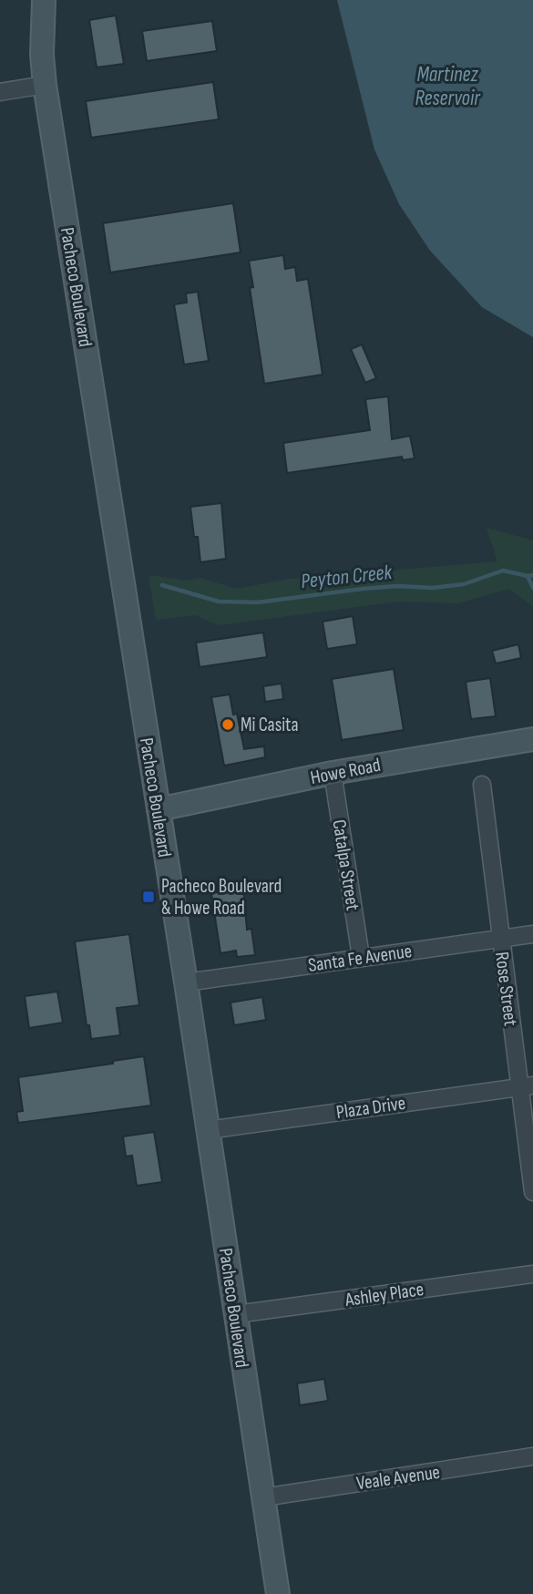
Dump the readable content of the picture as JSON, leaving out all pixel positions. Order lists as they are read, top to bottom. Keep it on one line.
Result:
{"streets":{"main road":["Pacheco Boulevard","Howe Road"],"street":["Catalpa Street","Santa Fe Avenue","Rose Street","Plaza Drive","Ashley Place","Veale Avenue"]},"crossings":[["Pacheco Boulevard","Howe Road"],["Pacheco Boulevard","Santa Fe Avenue"],["Pacheco Boulevard","Plaza Drive"],["Pacheco Boulevard","Ashley Place"],["Pacheco Boulevard","Veale Avenue"],["Howe Road","Catalpa Street"],["Catalpa Street","Santa Fe Avenue"],["Santa Fe Avenue","Rose Street"],["Rose Street","Plaza Drive"]],"water":["Martinez Reservoir","Peyton Creek"],"places":{"other":["Mi Casita"],"transit":["Pacheco Boulevard & Howe Road"]}}
